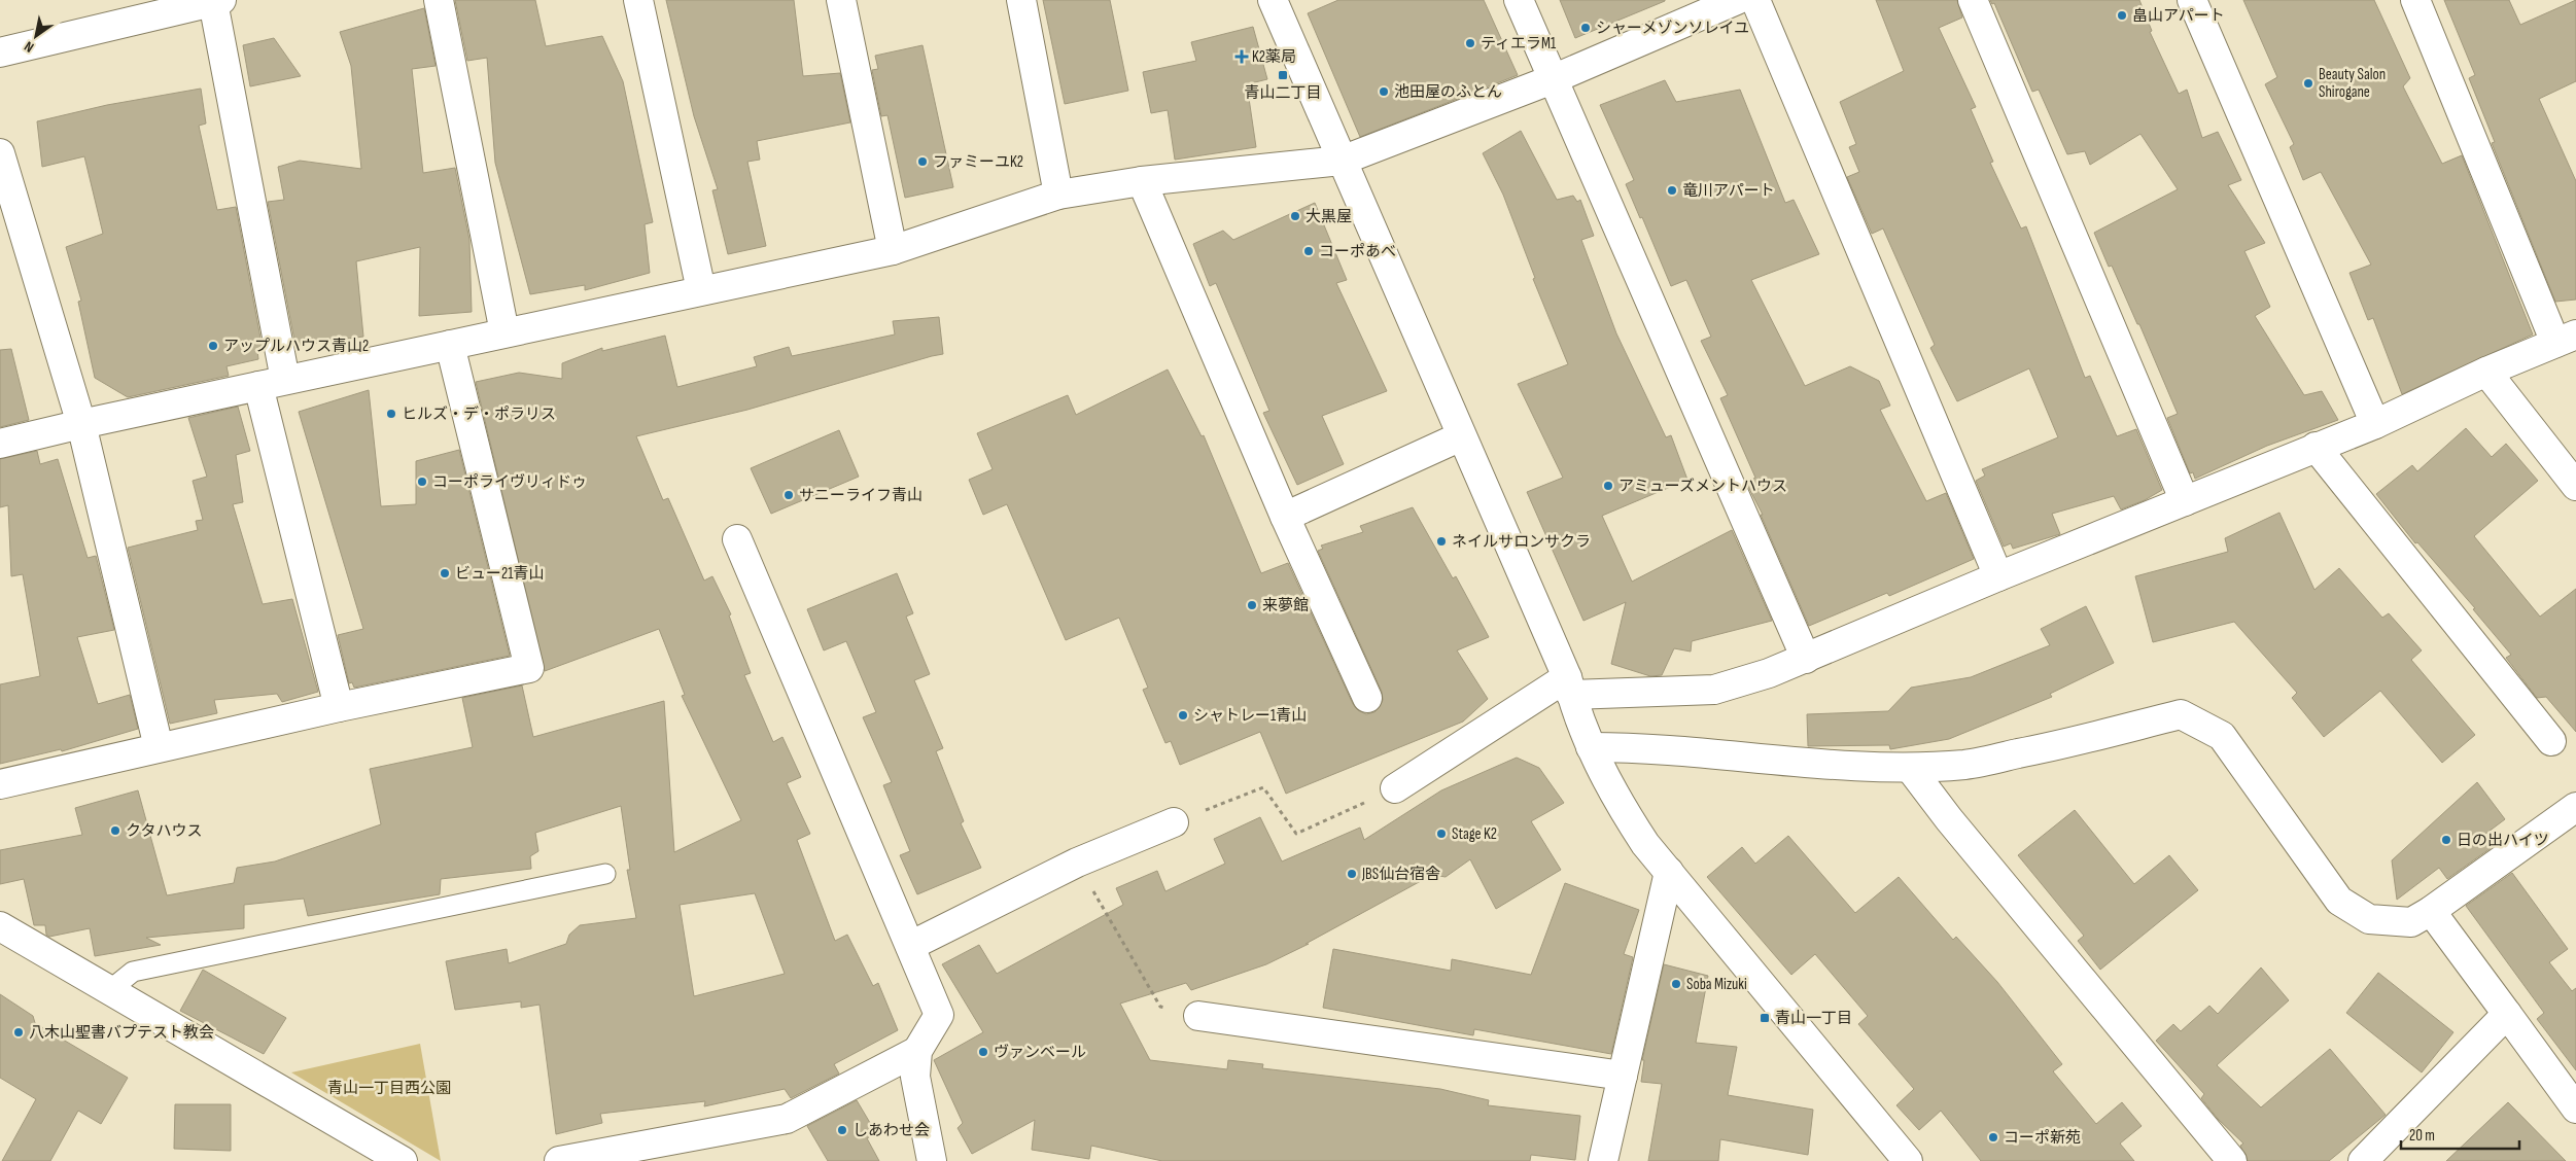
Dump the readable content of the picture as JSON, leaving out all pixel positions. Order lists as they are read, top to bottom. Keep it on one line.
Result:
{"parks":["青山一丁目西公園"],"places":{"other":["畠山アパート","シャーメゾンソレイユ","ティエラM1","Beauty Salon Shirogane","池田屋のふとん","ファミーユK2","竜川アパート","大黒屋","コーポあべ","アップルハウス青山2","ヒルズ・デ・ポラリス","コーポライヴリィドゥ","アミューズメントハウス","サニーライフ青山","ネイルサロンサクラ","ビュー21青山","来夢館","シャトレー1青山","クタハウス","Stage K2","日の出ハイツ","JBS仙台宿舎","Soba Mizuki","八木山聖書バプテスト教会","ヴァンベール","しあわせ会","コーポ新苑"],"health":["K2薬局"],"transit":["青山二丁目","青山一丁目"]},"scale_bar":"20 m","north":"bottom left"}
